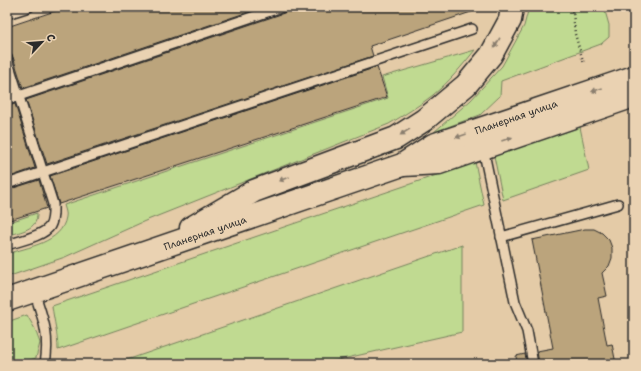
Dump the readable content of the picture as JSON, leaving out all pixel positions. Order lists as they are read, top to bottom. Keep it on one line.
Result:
{"streets":{"main road":["Планерная улица"]},"north":"top right"}
